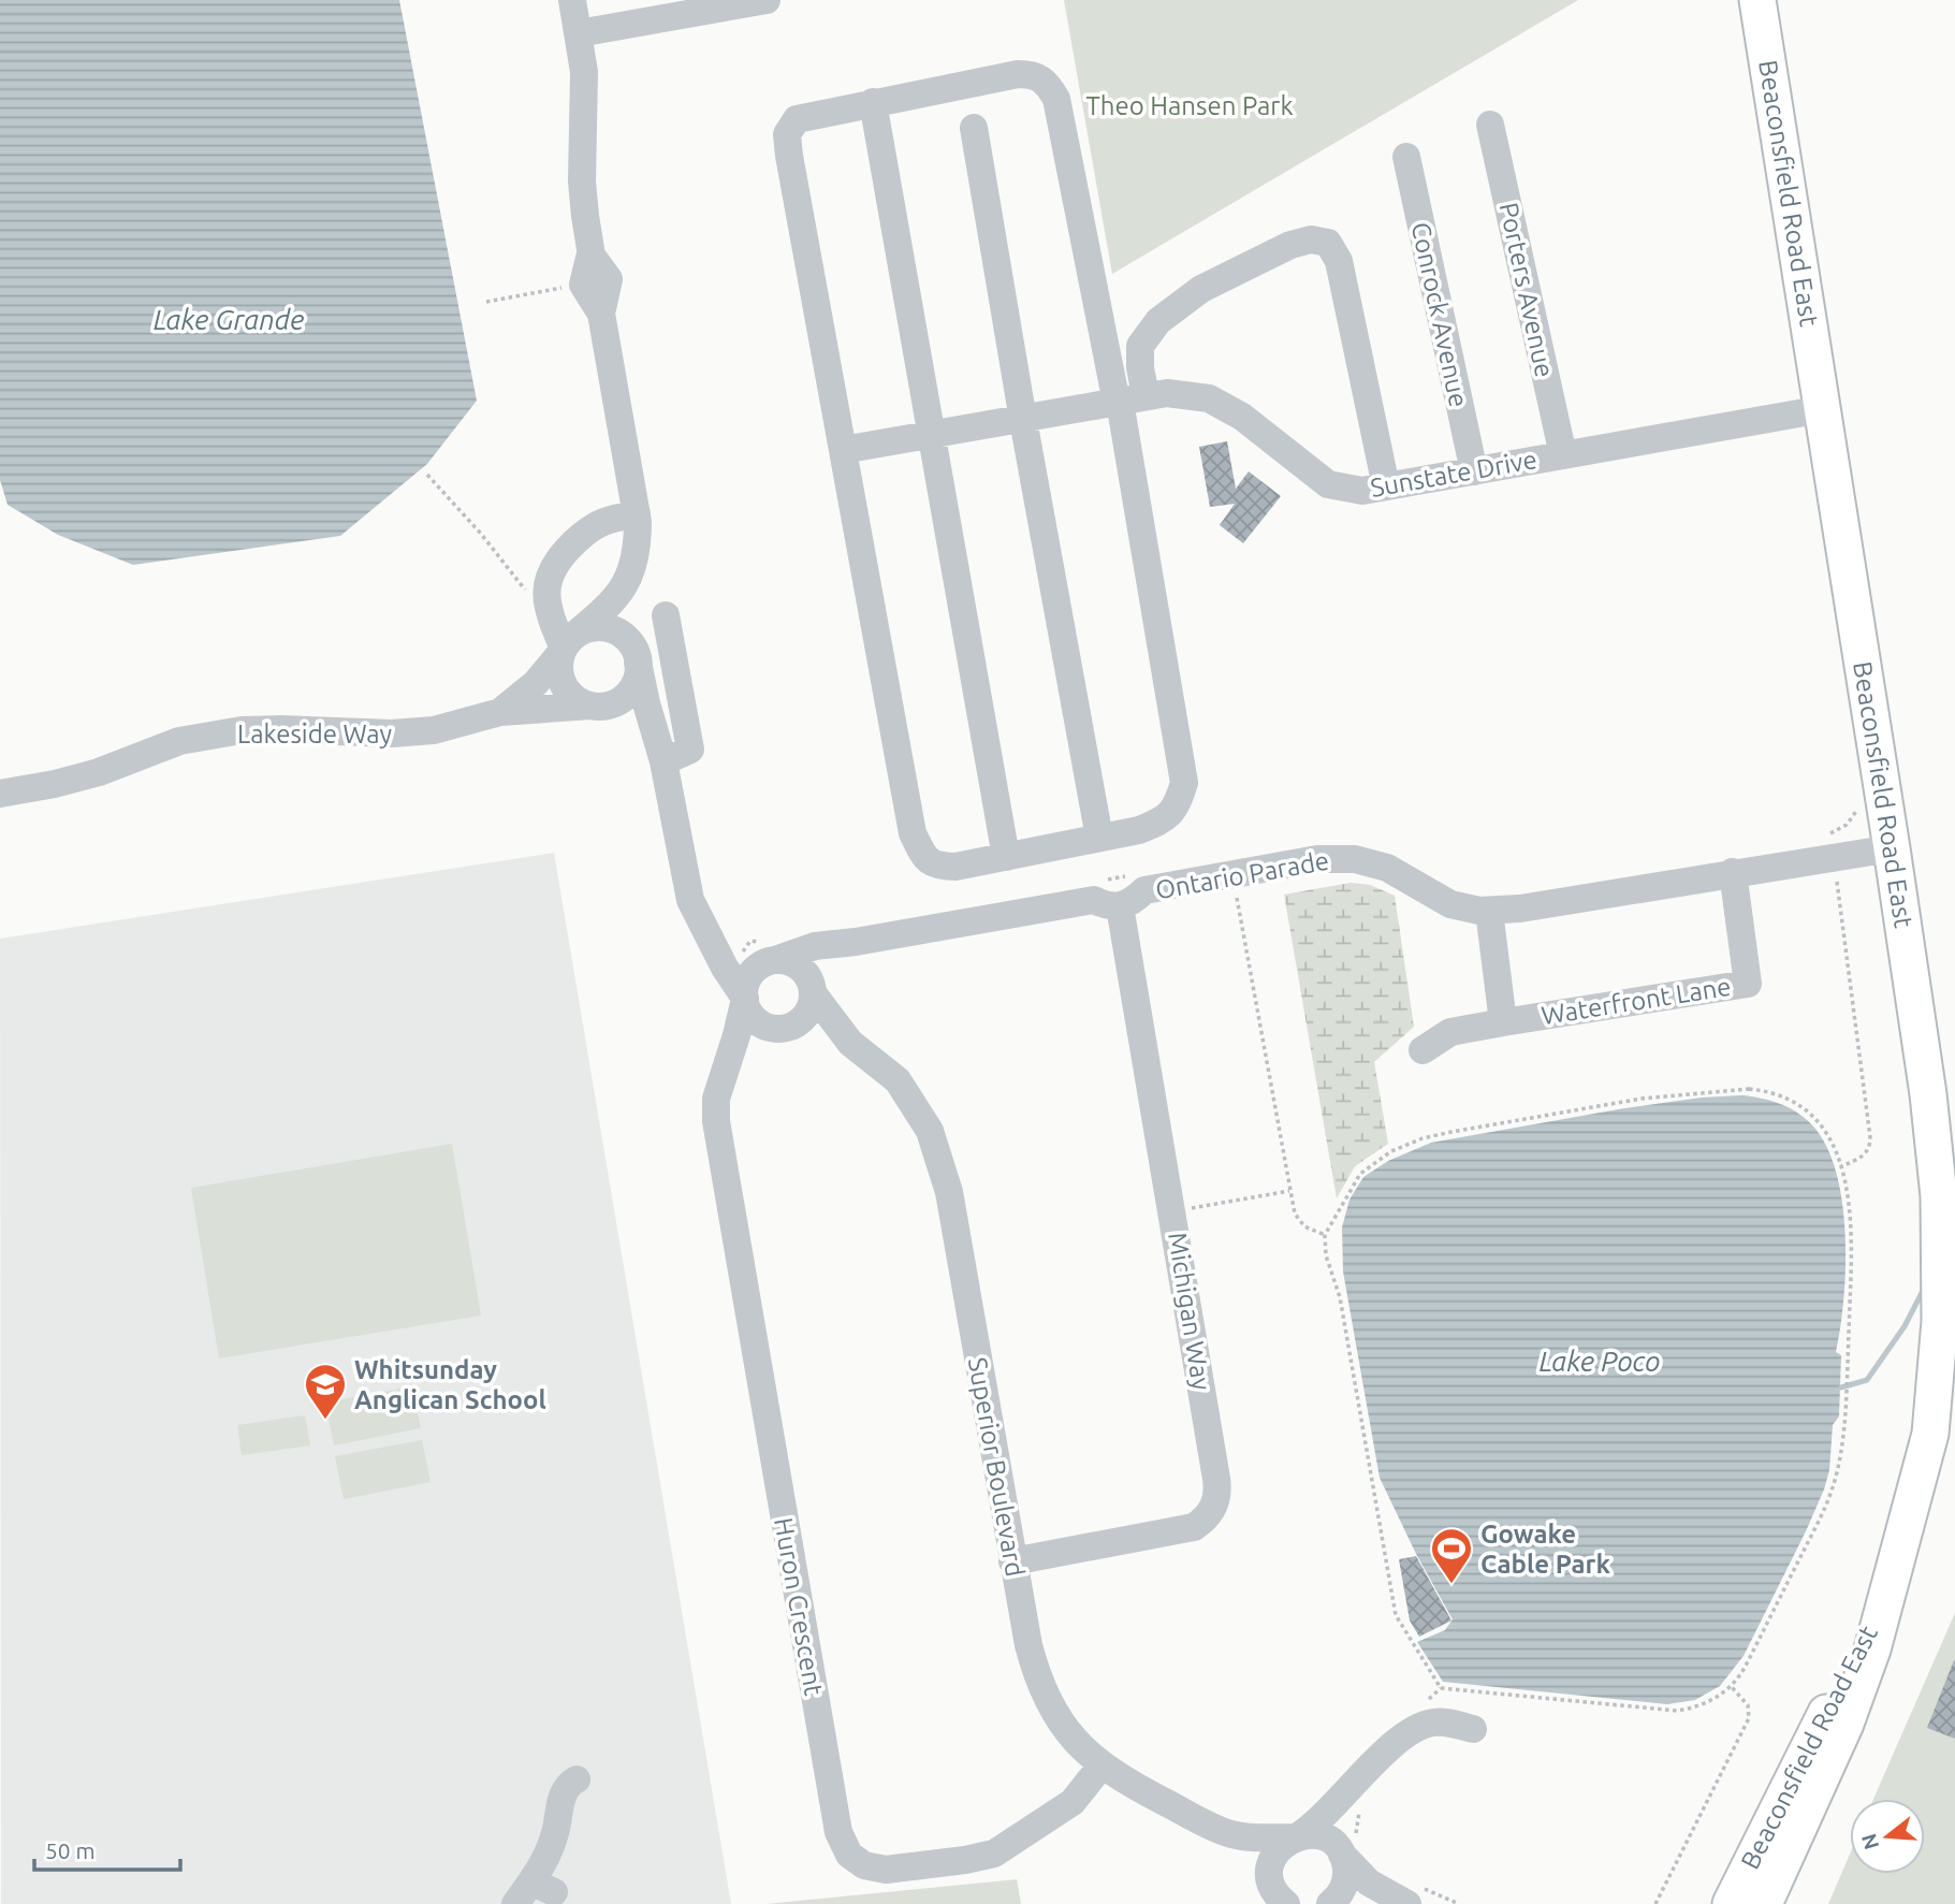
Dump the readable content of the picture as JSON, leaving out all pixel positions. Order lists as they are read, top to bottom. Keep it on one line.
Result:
{"streets":{"main road":["Beaconsfield Road East"],"street":["Porters Avenue","Conrock Avenue","Sunstate Drive","Lakeside Way","Ontario Parade","Waterfront Lane","Michigan Way","Superior Boulevard","Huron Crescent"]},"crossings":[["Beaconsfield Road East","Sunstate Drive"],["Beaconsfield Road East","Ontario Parade"],["Porters Avenue","Sunstate Drive"],["Conrock Avenue","Sunstate Drive"],["Ontario Parade","Waterfront Lane"],["Ontario Parade","Michigan Way"],["Ontario Parade","Superior Boulevard"],["Ontario Parade","Huron Crescent"],["Michigan Way","Superior Boulevard"],["Superior Boulevard","Huron Crescent"]],"water":["Lake Grande","Lake Poco"],"parks":["Theo Hansen Park"],"places":{"school or university":["Whitsunday Anglican School"],"sports":["Gowake Cable Park"]},"scale_bar":"50 m","north":"left"}
